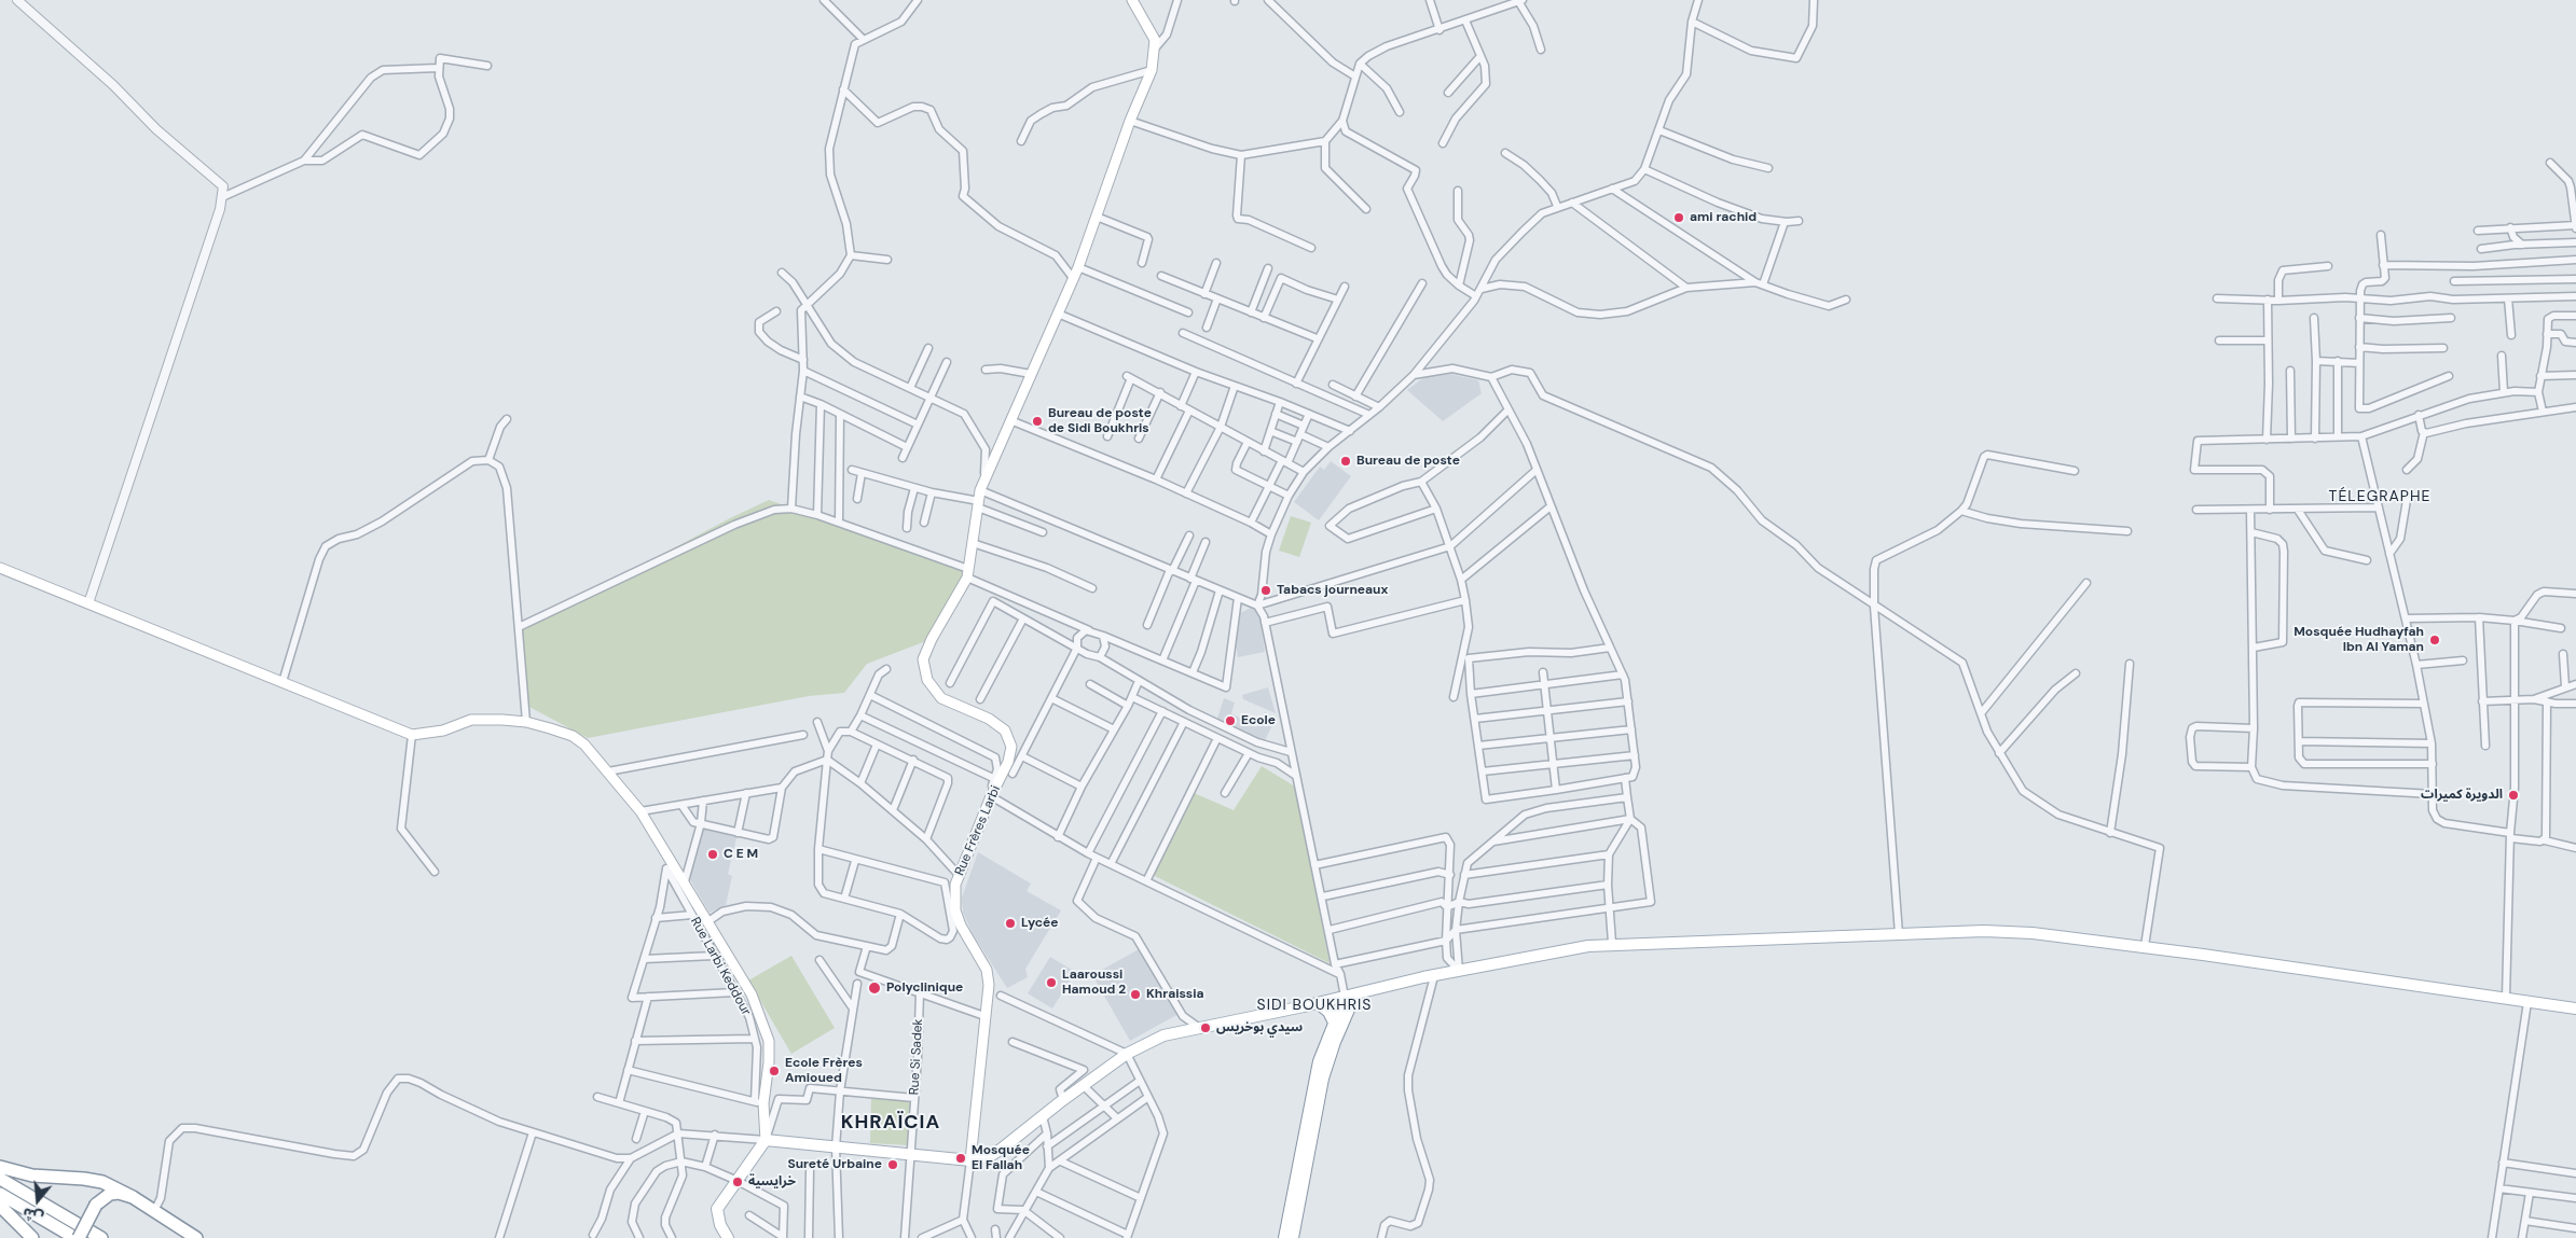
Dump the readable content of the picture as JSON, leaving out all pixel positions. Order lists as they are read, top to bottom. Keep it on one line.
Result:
{"streets":{"main road":["Rue Frères Larbi"],"street":["Rue Larbi Keddour","Rue Si Sadek"]},"districts":["TÉLEGRAPHE","SIDI BOUKHRIS","KHRAÏCIA"],"places":["ami rachid","Bureau de poste de Sidi Boukhris","Bureau de poste","Tabacs journeaux","Mosquée Hudhayfah Ibn Al Yaman","Ecole","الدويرة كميرات","C E M","Lycée","Laaroussi Hamoud 2","Polyclinique","Khraissia","سيدي بوخريس","Ecole Frères Amioued","Mosquée El Fallah","Sureté Urbaine","خرايسية"],"north":"bottom"}
